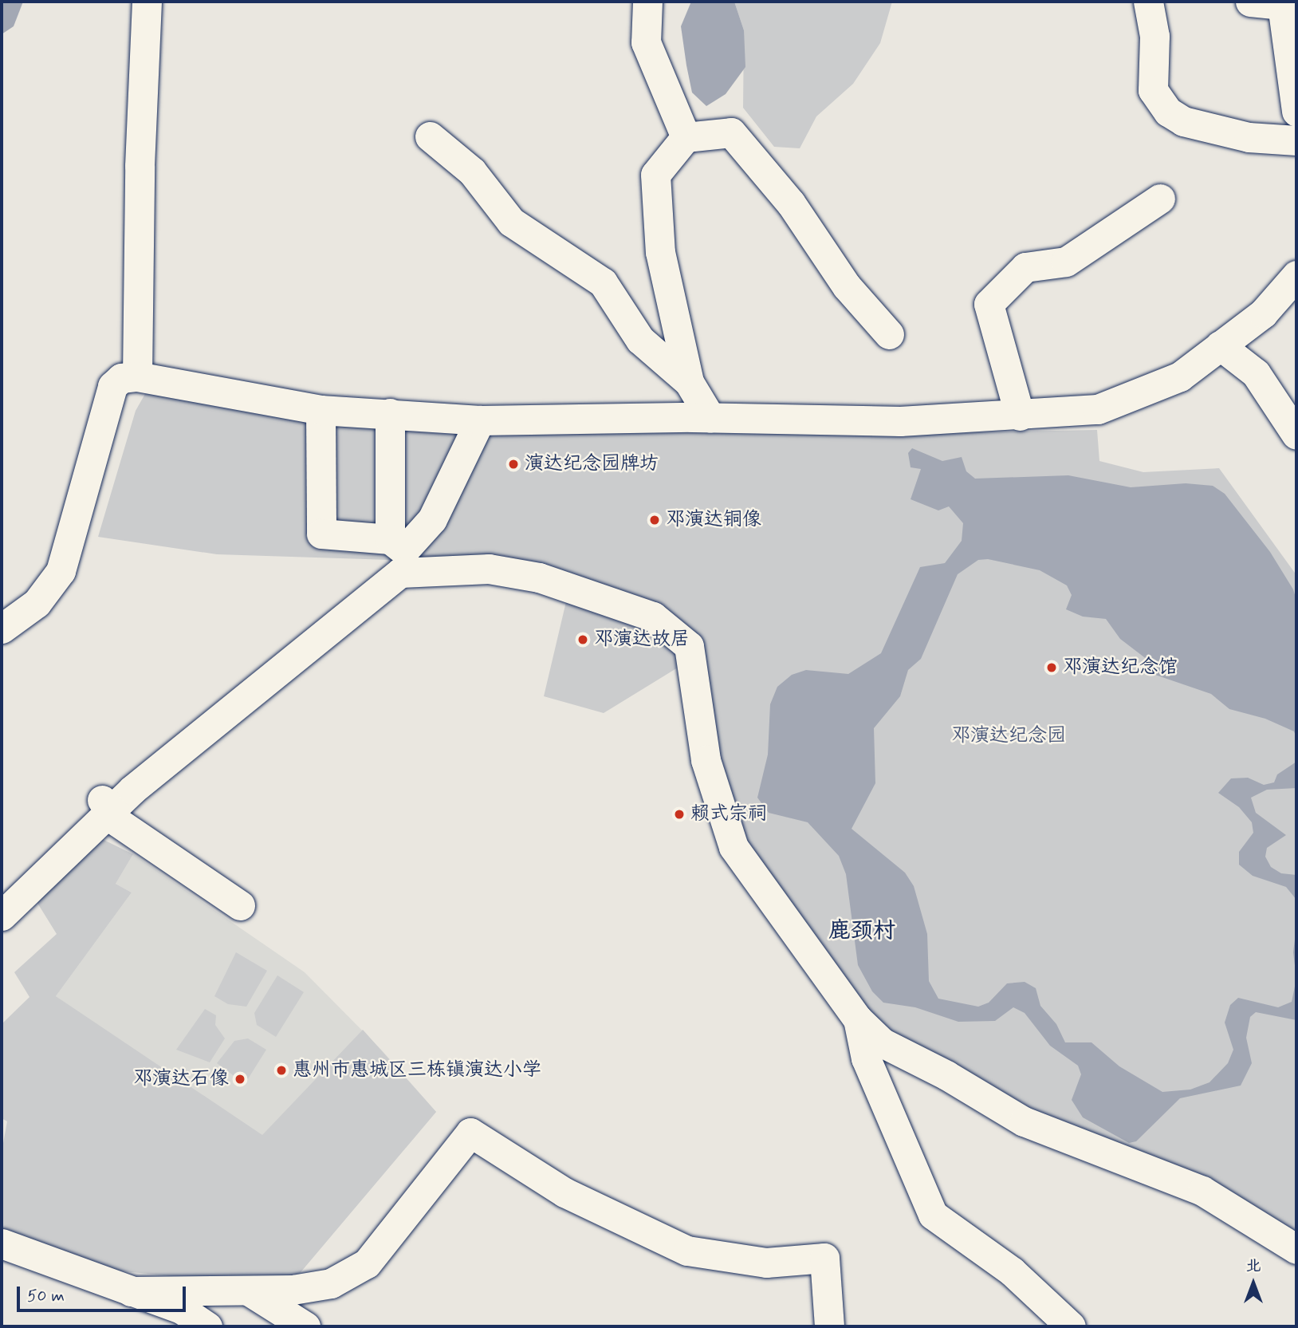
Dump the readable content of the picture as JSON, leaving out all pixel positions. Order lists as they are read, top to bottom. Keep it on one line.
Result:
{"districts":["鹿颈村"],"parks":["邓演达纪念园"],"places":["演达纪念园牌坊","邓演达铜像","邓演达故居","邓演达纪念馆","赖式宗祠","惠州市惠城区三栋镇演达小学","邓演达石像"],"scale_bar":"50 m","north":"top"}
